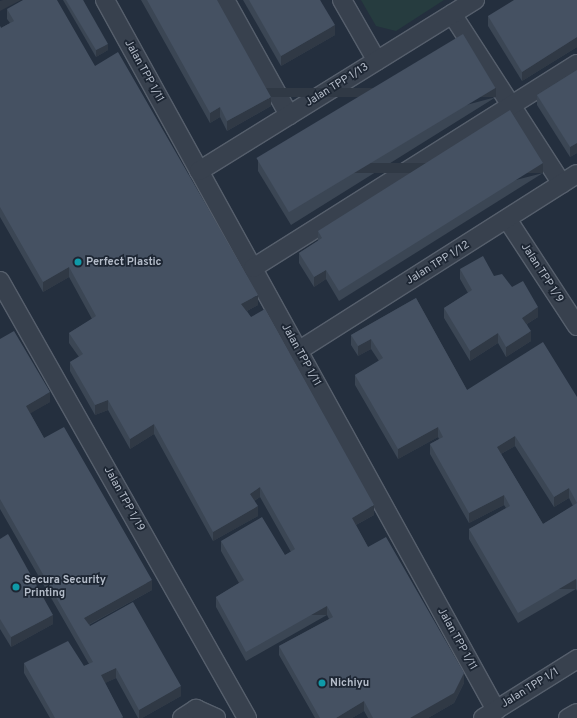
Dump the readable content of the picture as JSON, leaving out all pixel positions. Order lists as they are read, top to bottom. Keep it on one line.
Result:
{"streets":{"street":["Jalan TPP 1/11","Jalan TPP 1/13","Jalan TPP 1/12","Jalan TPP 1/9","Jalan TPP 1/19","Jalan TPP 1/1"]},"crossings":[["Jalan TPP 1/11","Jalan TPP 1/13"],["Jalan TPP 1/11","Jalan TPP 1/12"],["Jalan TPP 1/11","Jalan TPP 1/1"],["Jalan TPP 1/12","Jalan TPP 1/9"]],"places":["Perfect Plastic","Secura Security Printing","Nichiyu"]}
